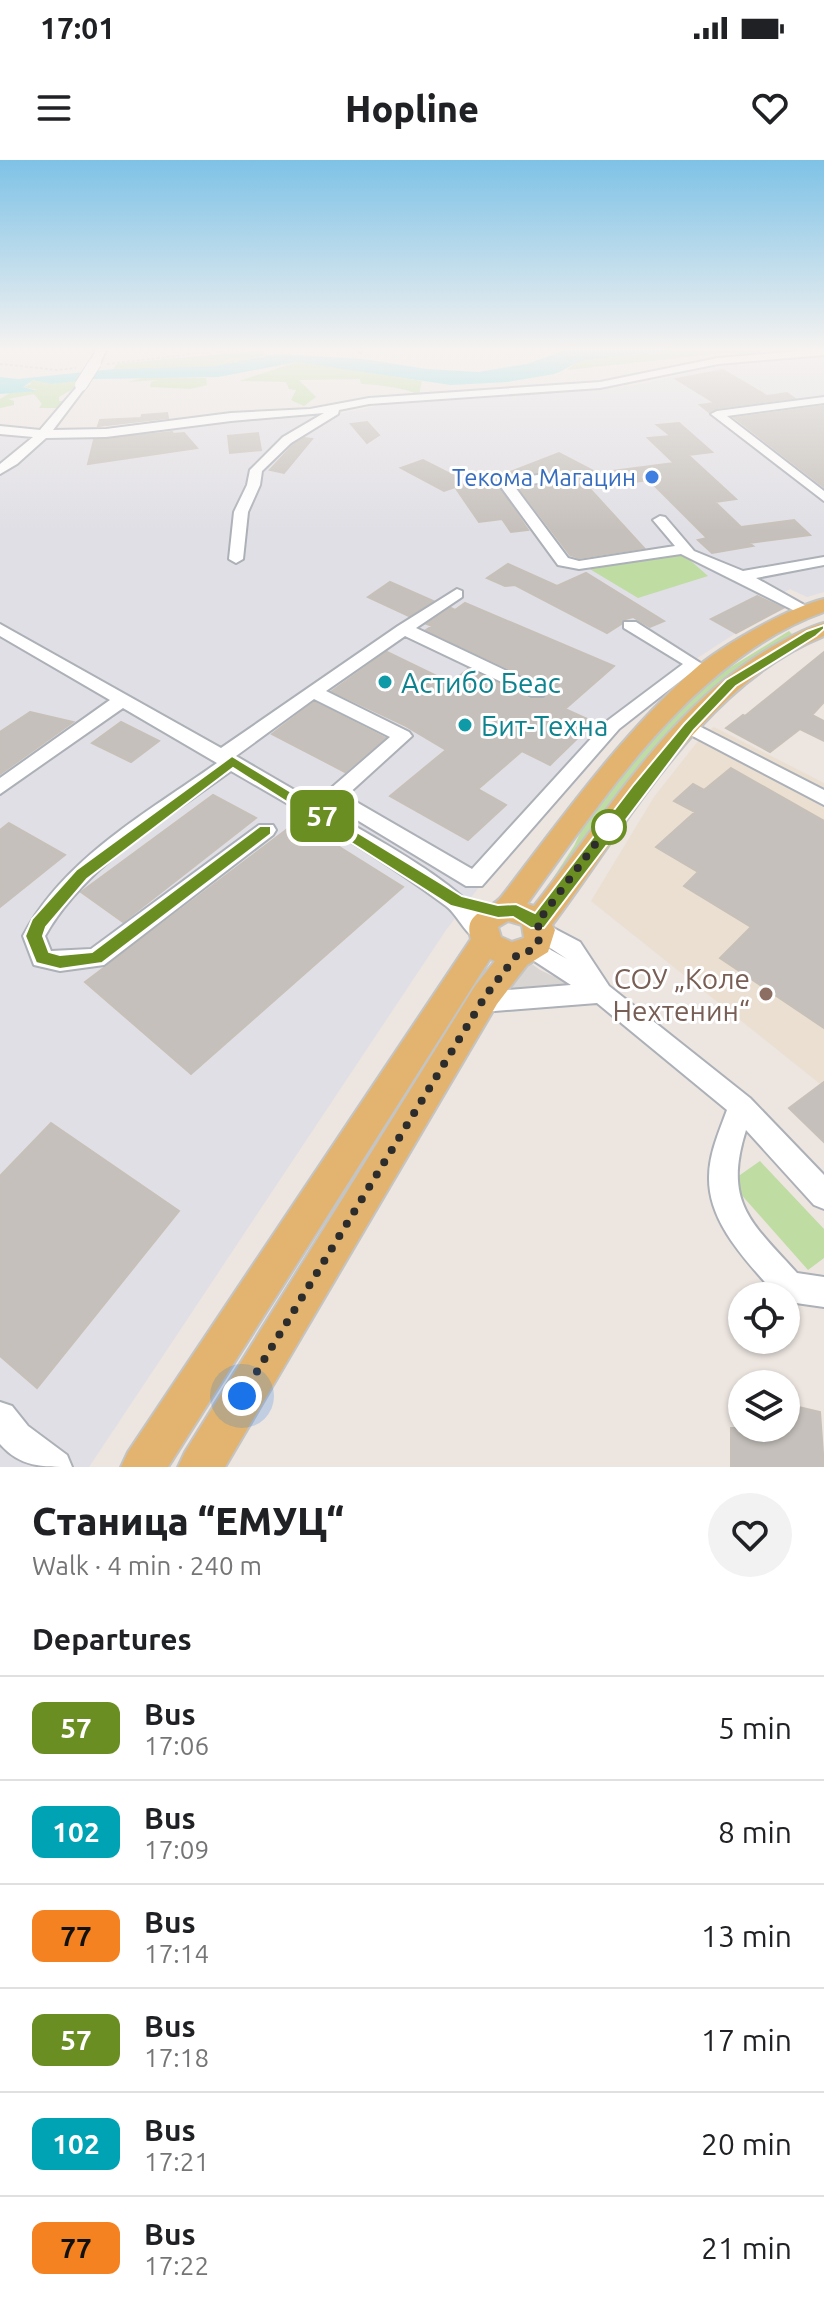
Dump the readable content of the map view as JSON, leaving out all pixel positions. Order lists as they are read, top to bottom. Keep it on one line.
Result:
{"places":["Текома Магацин","Астибо Беас","Бит-Техна","СОУ „Коле Нехтенин“"],"lines":["bus line 57"],"page":{"status":"17:01","header":"Hopline","on_map":"57","heading":[["Станица “ЕМУЦ“","Walk · 4 min · 240 m"],"Departures"],"list":[{"mark":"57","name":"Bus","note":"17:06","value":"5 min"},{"mark":"102","name":"Bus","note":"17:09","value":"8 min"},{"mark":"77","name":"Bus","note":"17:14","value":"13 min"},{"mark":"57","name":"Bus","note":"17:18","value":"17 min"},{"mark":"102","name":"Bus","note":"17:21","value":"20 min"},{"mark":"77","name":"Bus","note":"17:22","value":"21 min"}]}}
